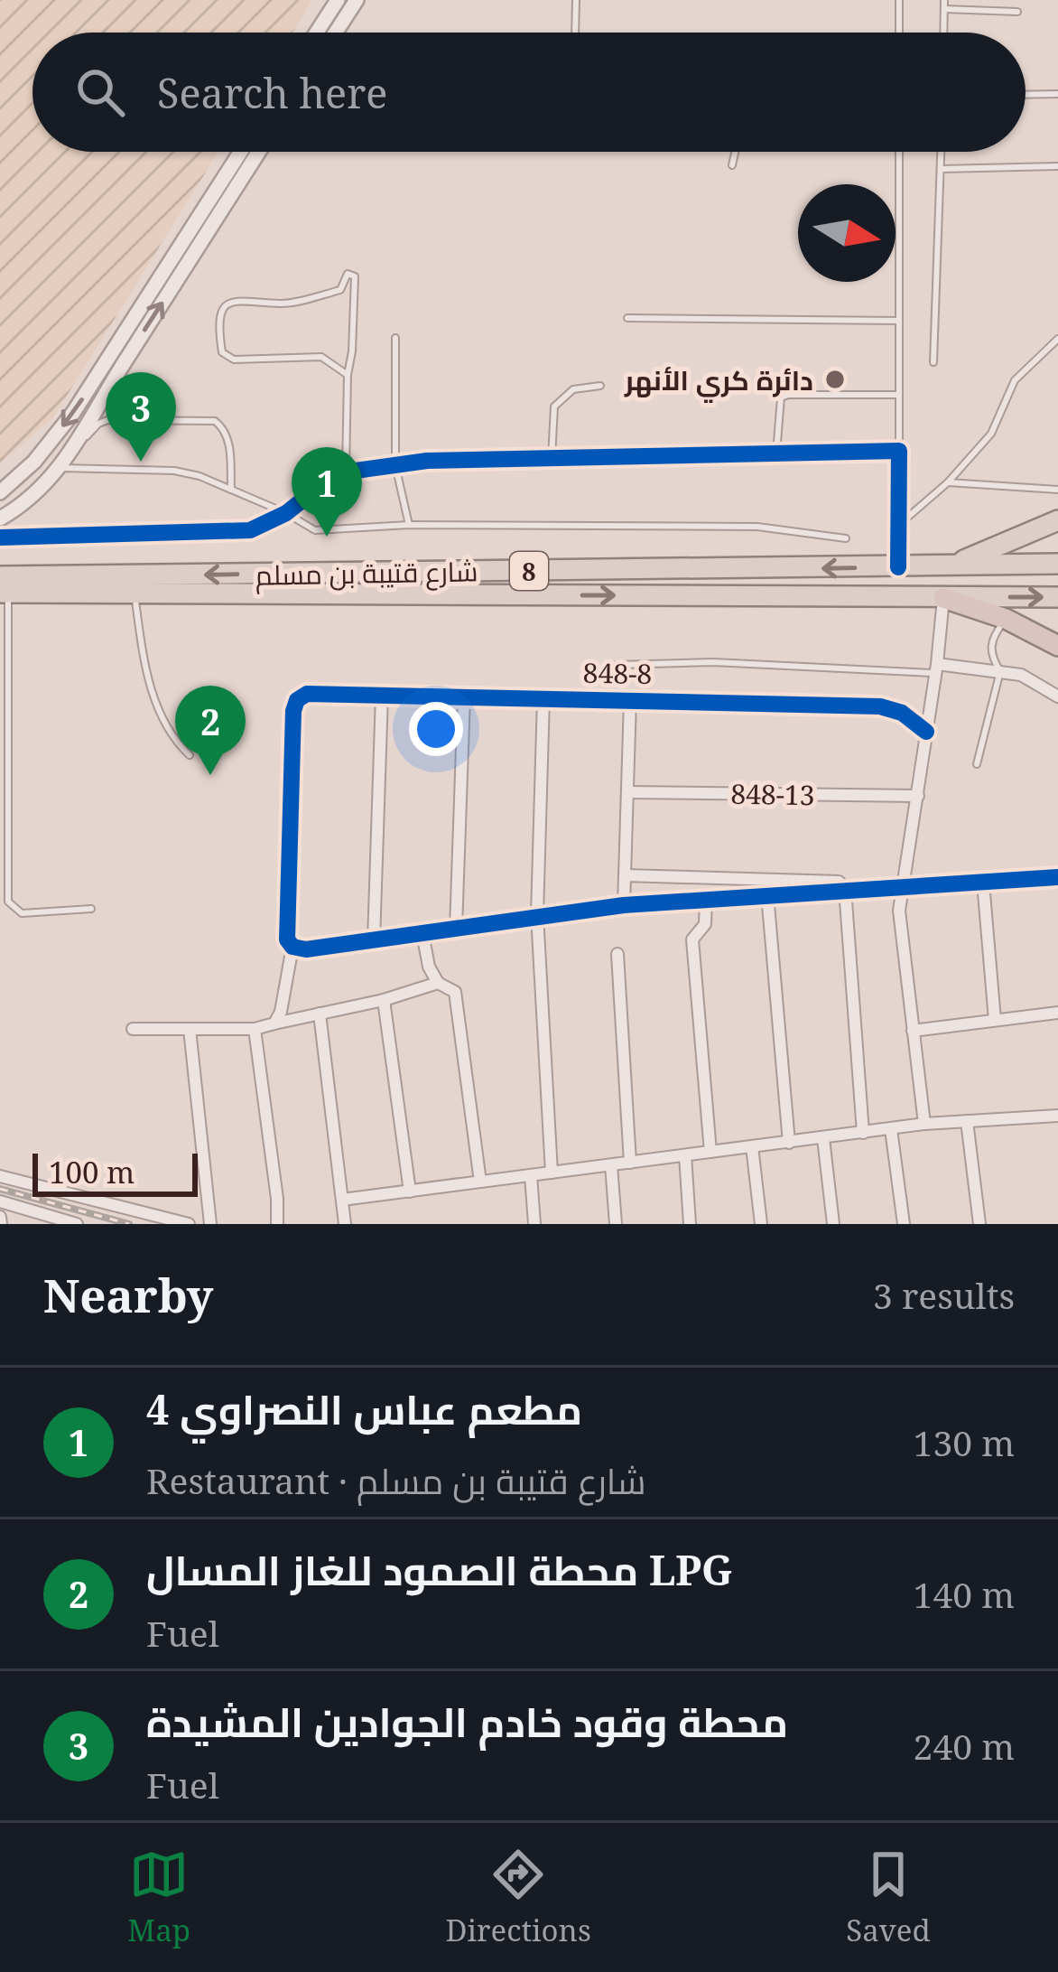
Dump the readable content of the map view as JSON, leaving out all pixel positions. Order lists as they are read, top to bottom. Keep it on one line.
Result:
{"streets":{"highway":["8","شارع قتيبة بن مسلم"],"street":["848-8","848-13"]},"places":["دائرة كري الأنهر"],"scale_bar":"100 m","north":"right","page":{"search":"Search here","pins":["3","1","2"],"scale":"100 m","heading":["Nearby","3 results"],"list":[{"mark":"1","name":"مطعم عباس النصراوي 4","note":"Restaurant · شارع قتيبة بن مسلم","value":"130 m"},{"mark":"2","name":"محطة الصمود للغاز المسال LPG","note":"Fuel","value":"140 m"},{"mark":"3","name":"محطة وقود خادم الجوادين المشيدة","note":"Fuel","value":"240 m"}],"nav":["Map","Directions","Saved"]}}
